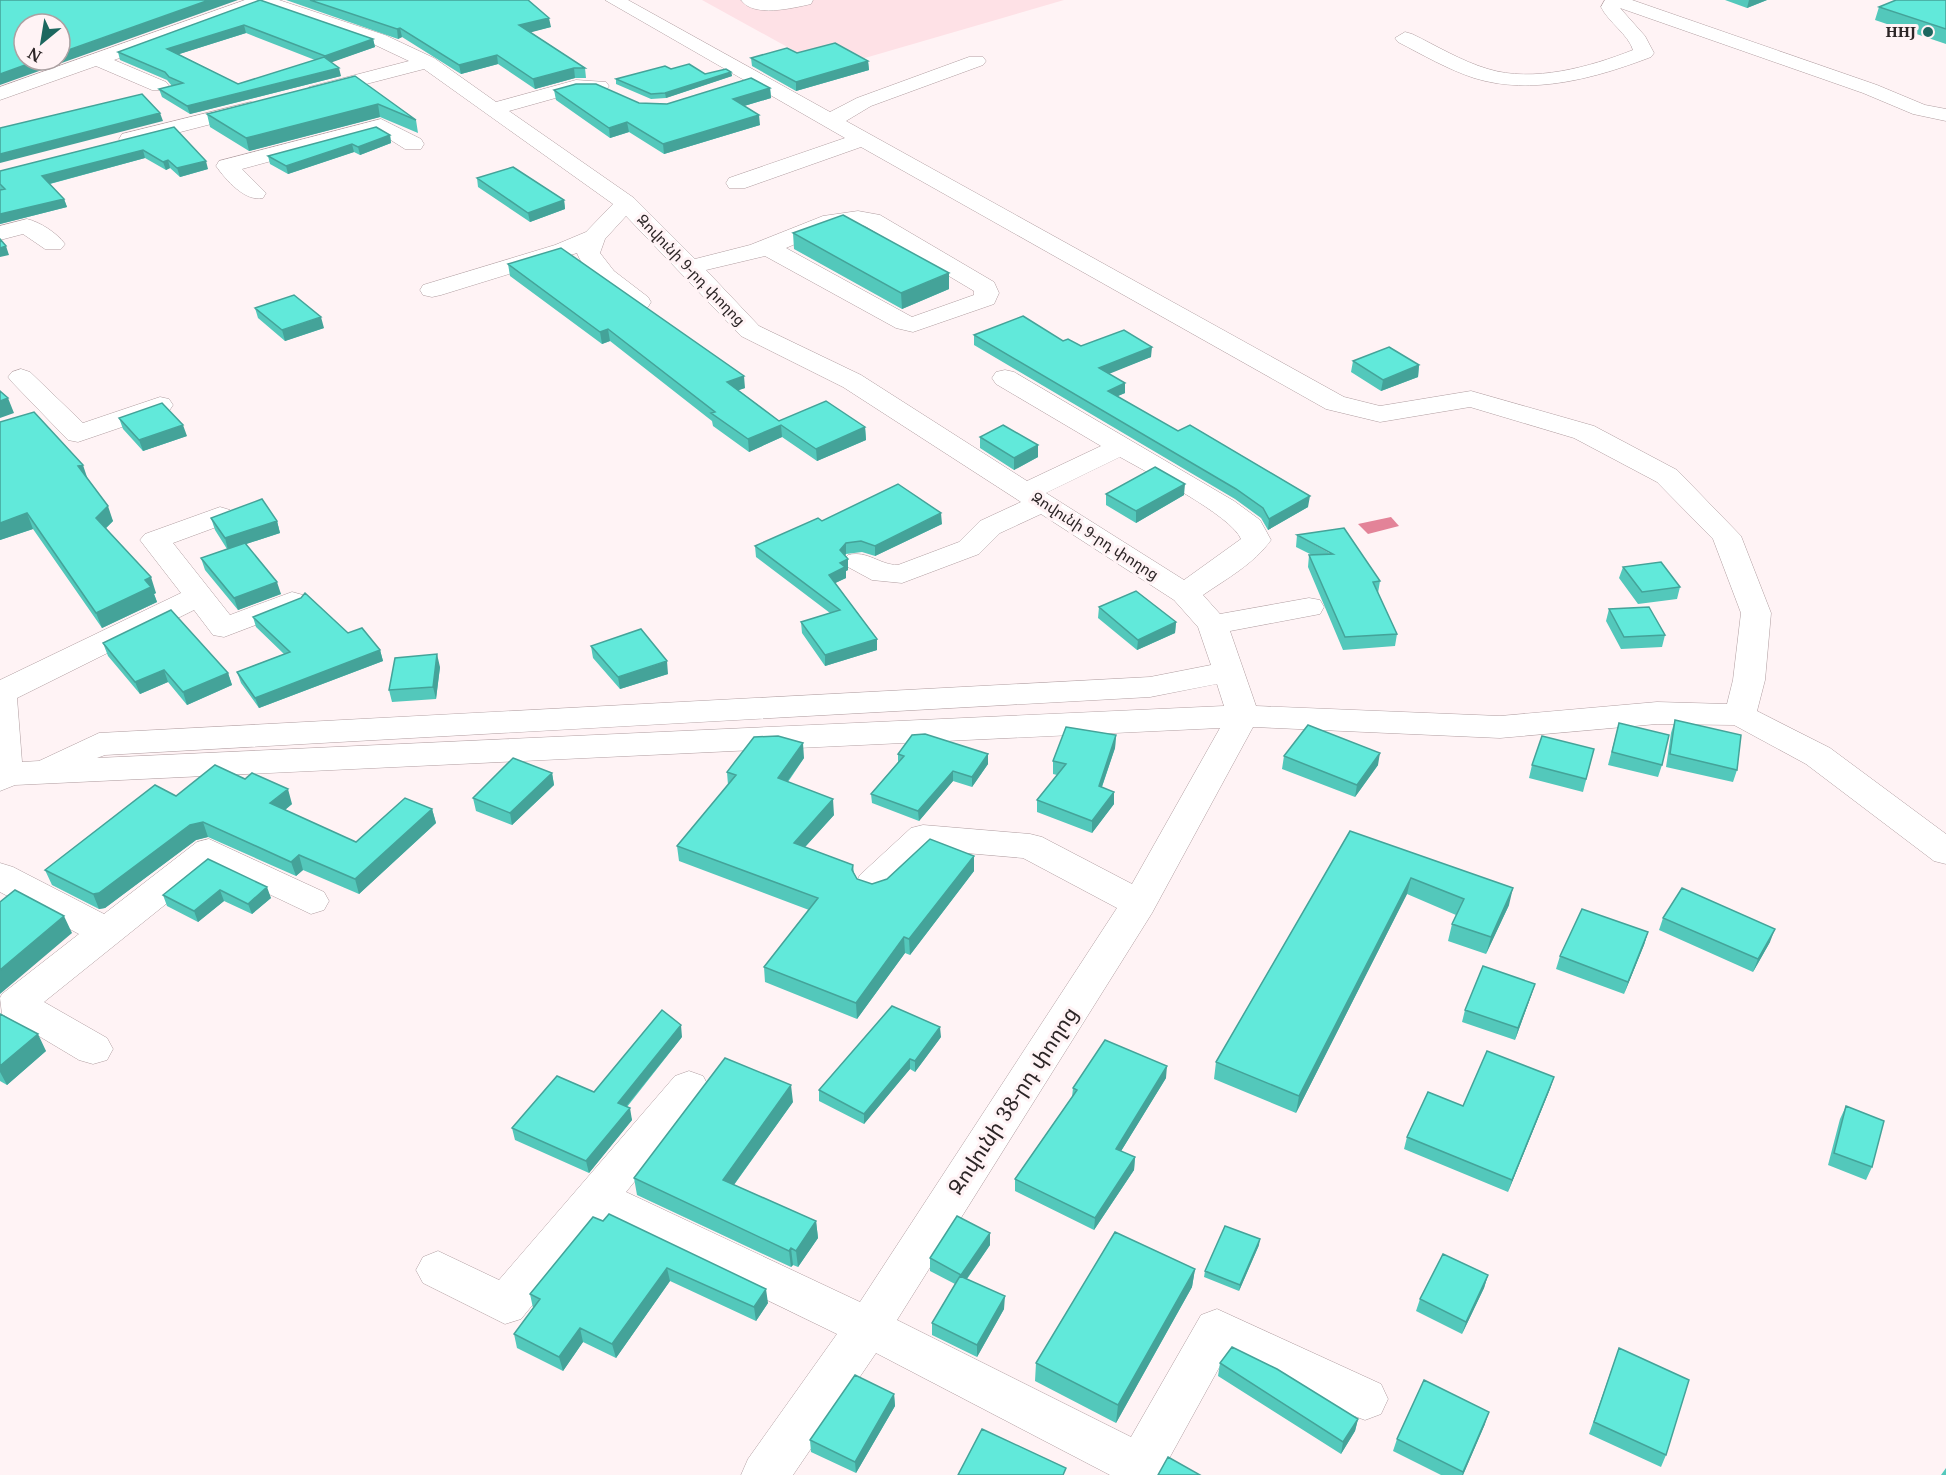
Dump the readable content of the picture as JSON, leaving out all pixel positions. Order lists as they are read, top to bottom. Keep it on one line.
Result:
{"streets":{"street":["Զովունի 9-րդ փողոց","Զովունի 38-րդ փողոց"]},"crossings":[["Զովունի 9-րդ փողոց","Զովունի 38-րդ փողոց"]],"places":["HHJ"],"north":"bottom left"}
